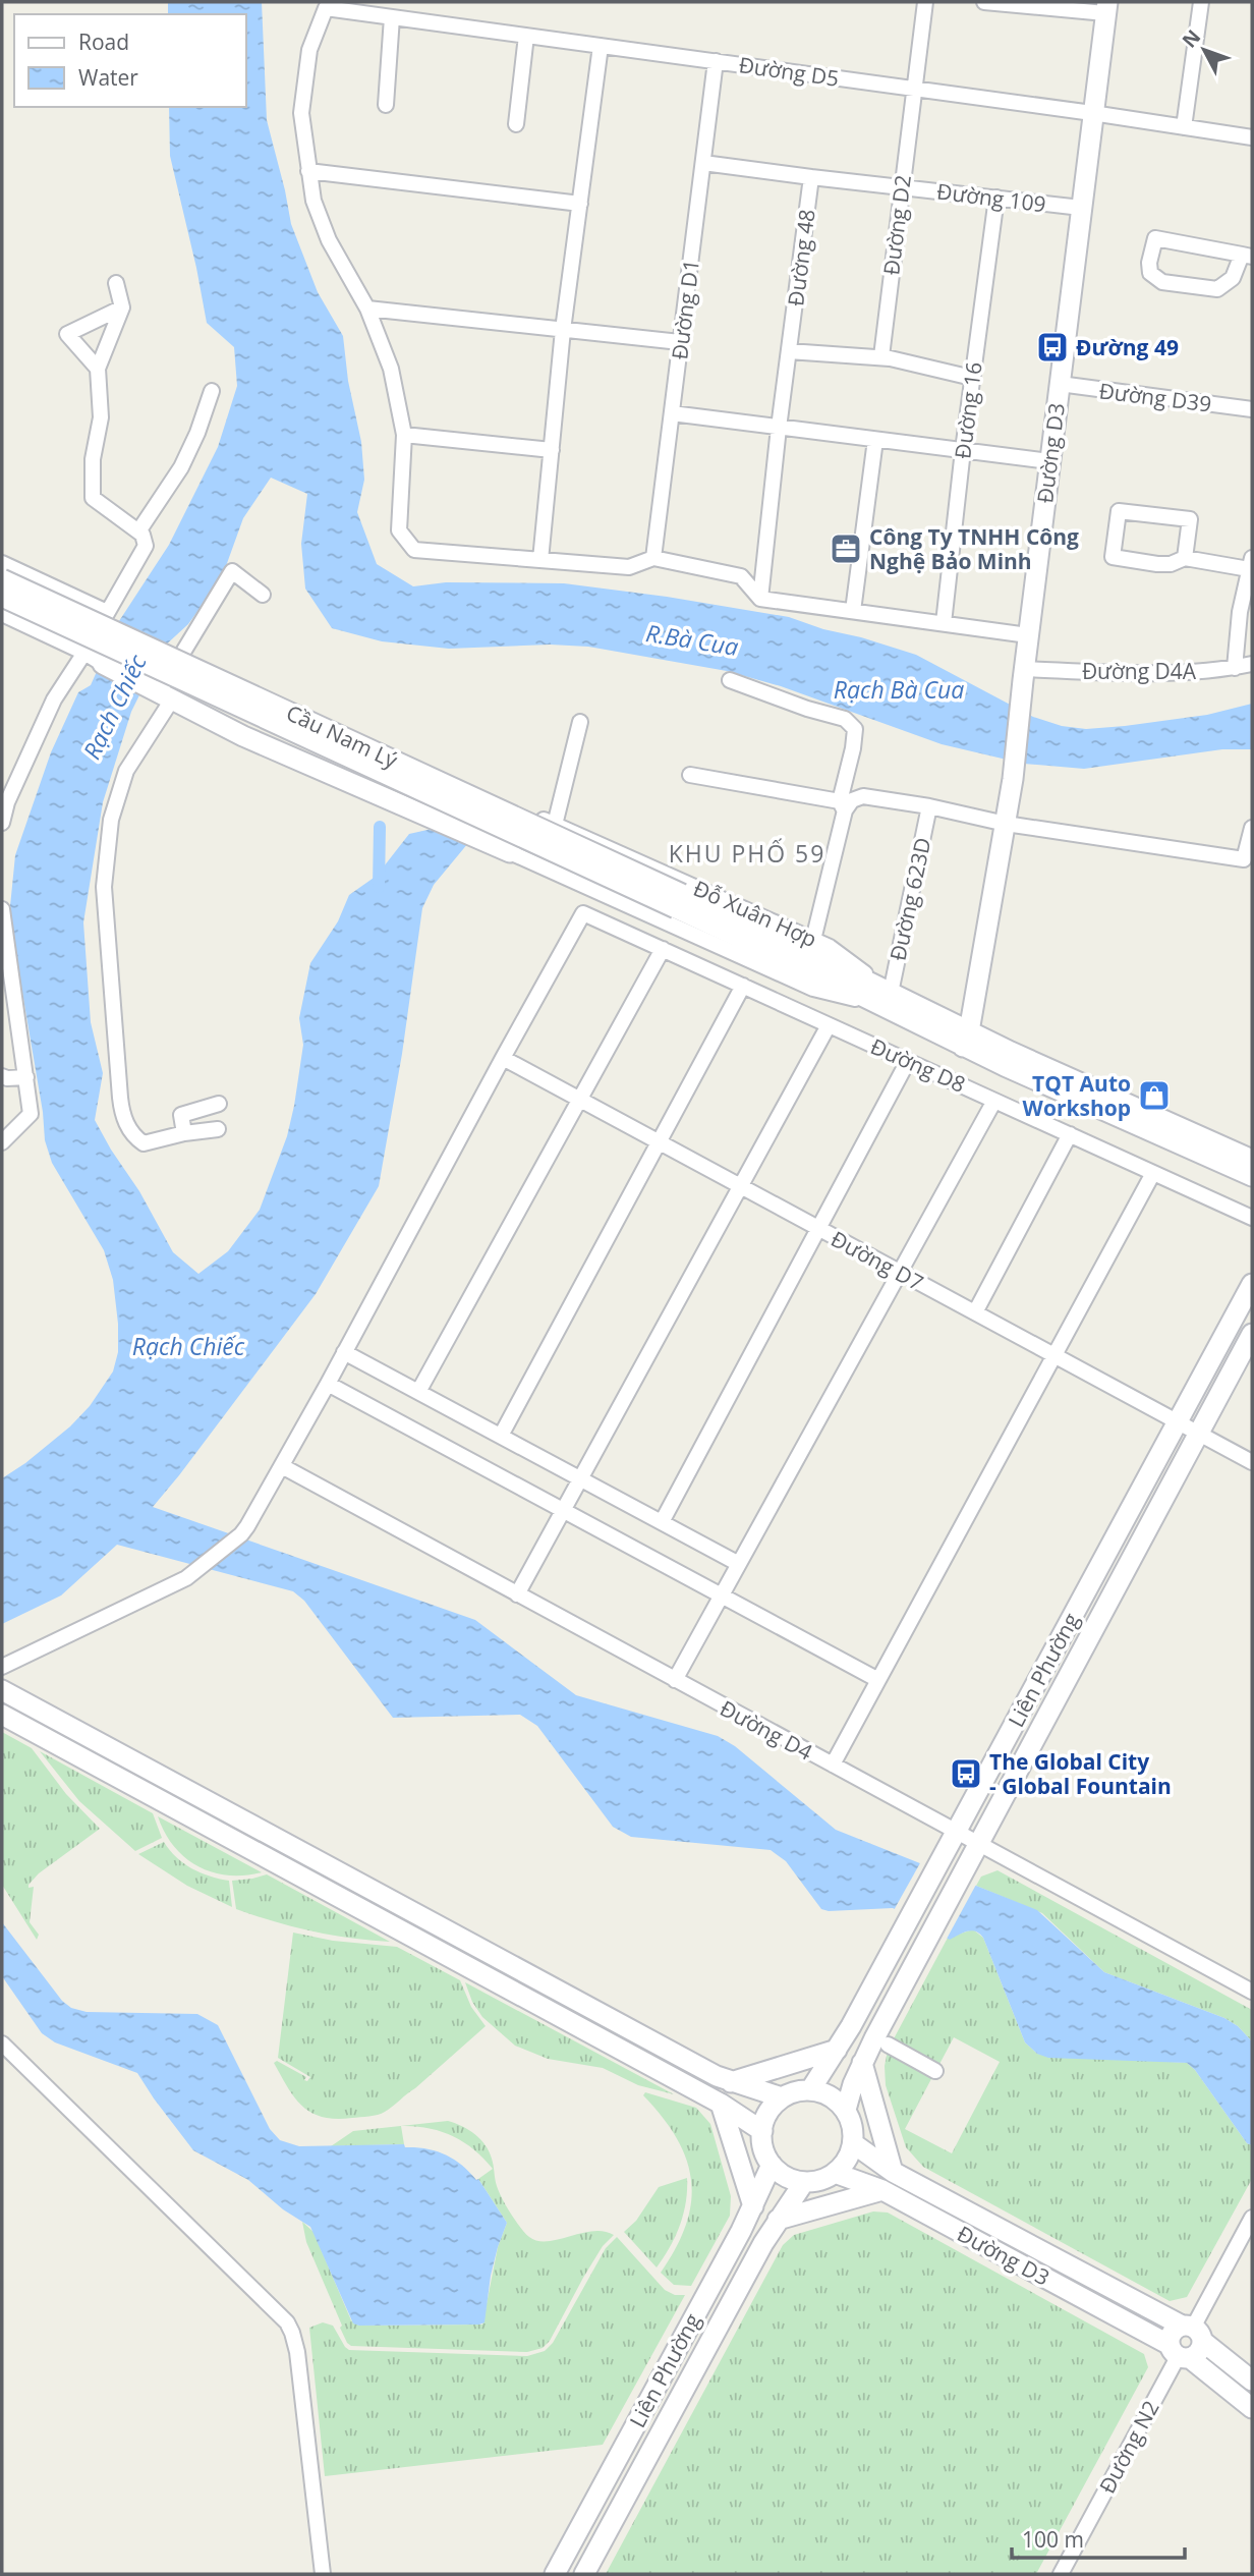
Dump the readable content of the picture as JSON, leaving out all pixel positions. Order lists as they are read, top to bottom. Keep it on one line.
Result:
{"streets":{"street":["Đường D5","Đường 109","Đường D2","Đường 48","Đường D1","Đường D39","Đường 16","Đường D3","Đường D4A","Cầu Nam Lý","Đường 623D","Đỗ Xuân Hợp","Đường D8","Đường D7","Liên Phường","Đường D4","Đường N2"]},"crossings":[["Đường D5","Đường D2"],["Đường D5","Đường D1"],["Đường D5","Đường D3"],["Đường 109","Đường D2"],["Đường 109","Đường 16"],["Đường 109","Đường D3"],["Đường D39","Đường D3"],["Đường D3","Đường D4A"],["Đường D3","Đỗ Xuân Hợp"],["Đường D3","Liên Phường"],["Đường D3","Đường N2"],["Cầu Nam Lý","Đỗ Xuân Hợp"],["Đường 623D","Đỗ Xuân Hợp"],["Đường D8","Đường D7"],["Đường D7","Liên Phường"],["Liên Phường","Đường D4"]],"districts":["KHU PHỐ 59"],"water":["R.Bà Cua","Rạch Bà Cua","Rạch Chiếc"],"places":{"bus stop":["Đường 49","The Global City - Global Fountain"],"office":["Công Ty TNHH Công Nghệ Bảo Minh"],"shop":["TQT Auto Workshop"]},"legend":["Road","Water"],"scale_bar":"100 m","north":"top left"}
